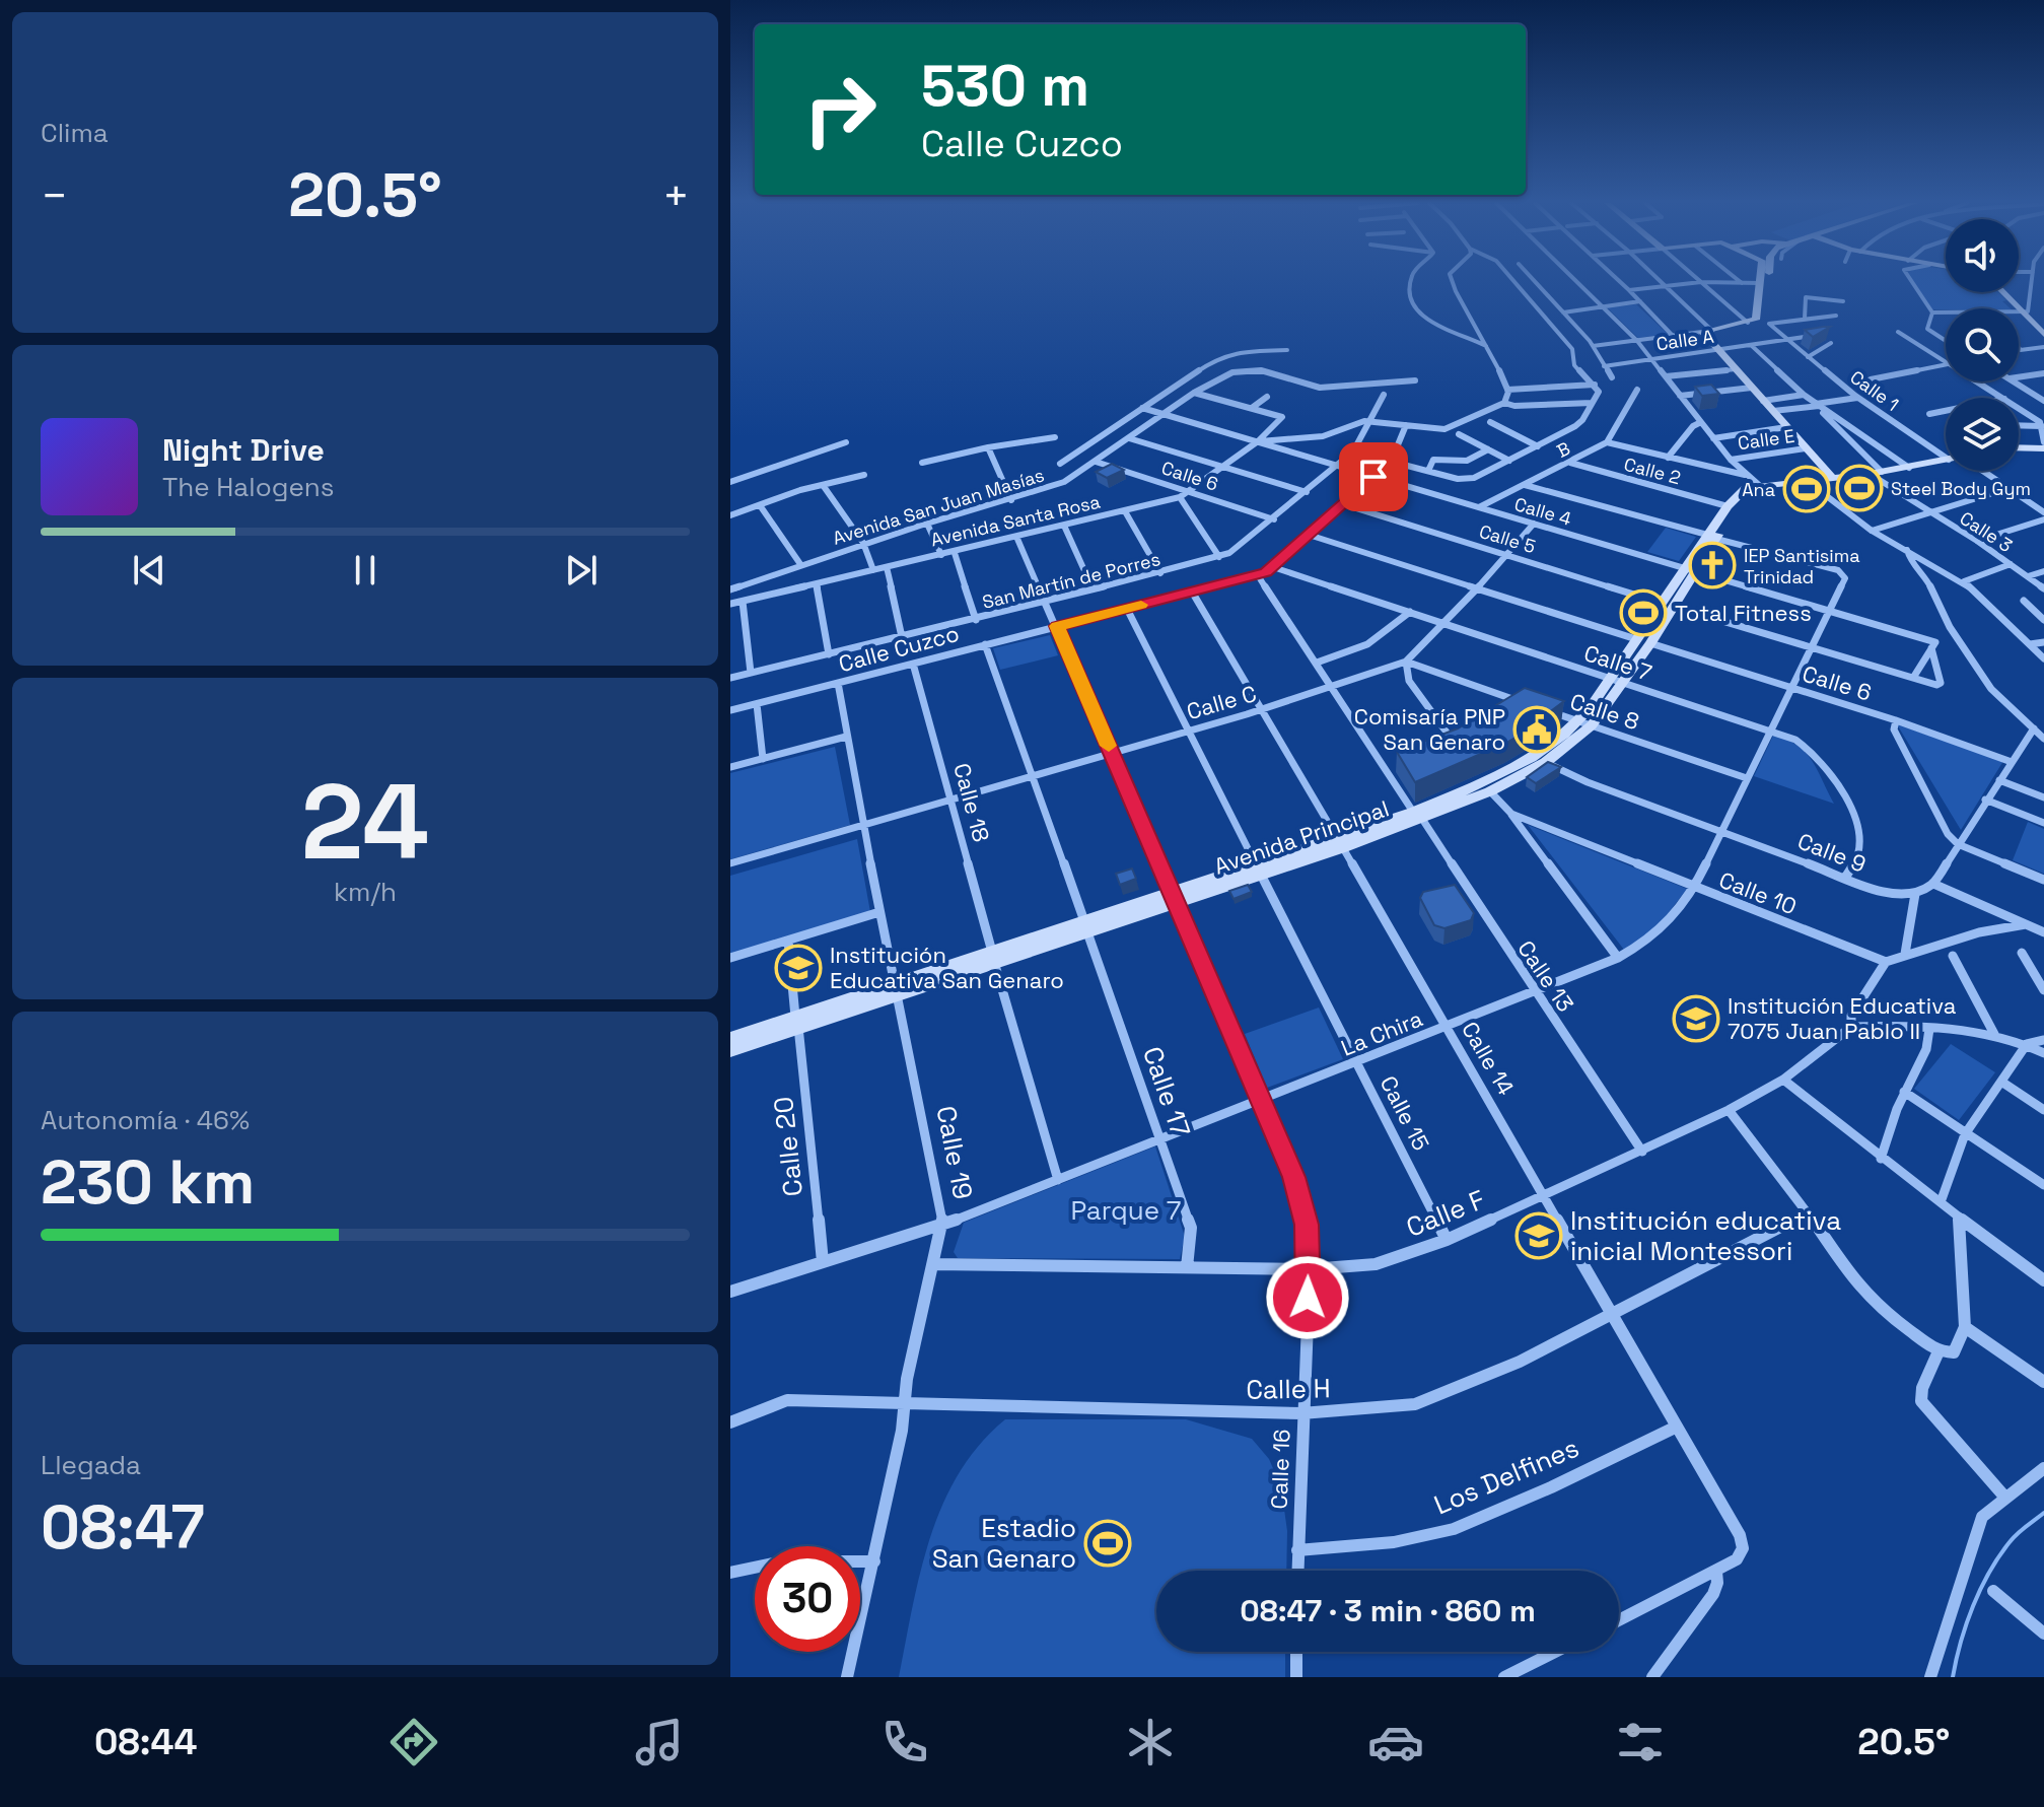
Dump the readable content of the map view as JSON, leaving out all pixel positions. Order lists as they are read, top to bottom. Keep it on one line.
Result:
{"streets":{"street":["Calle A","Calle 1","Calle E","B","Calle 2","Calle 6","Avenida San Juan Masías","Calle 4","Avenida Santa Rosa","Calle 3","Calle 5","San Martín de Porres","Calle Cuzco","Calle 7","Calle C","Calle 8","Calle 18","Avenida Principal","Calle 9","Calle 10","Calle 13","La Chira","Calle 14","Calle 17","Calle 15","Calle 20","Calle 19","Calle F","Calle H","Calle 16","Los Delfines"]},"crossings":[["Calle A","Calle 1"],["B","Calle 2"],["B","Calle 4"],["Calle 2","Avenida Principal"],["Calle 6","Avenida San Juan Masías"],["Calle 6","Avenida Santa Rosa"],["Calle 6","San Martín de Porres"],["Calle 6","Calle Cuzco"],["Calle 6","Calle C"],["Calle 6","Avenida Principal"],["Calle 6","La Chira"],["Avenida San Juan Masías","Calle 4"],["Calle 4","Avenida Santa Rosa"],["Calle 4","Calle 5"],["Calle 4","San Martín de Porres"],["Calle 4","Calle Cuzco"],["Calle 4","Calle C"],["Calle 4","Avenida Principal"],["Calle 4","La Chira"],["Avenida Santa Rosa","Calle 16"],["Calle 3","Avenida Principal"],["Calle 5","Calle Cuzco"],["Calle 5","Calle C"],["Calle 5","Avenida Principal"],["Calle 5","La Chira"],["San Martín de Porres","Calle 16"],["Calle Cuzco","Calle 7"],["Calle Cuzco","Calle 18"],["Calle Cuzco","Calle 13"],["Calle Cuzco","Calle 14"],["Calle Cuzco","Calle 17"],["Calle Cuzco","Calle 15"],["Calle Cuzco","Calle 19"],["Calle Cuzco","Calle 16"],["Calle 7","Calle C"],["Calle 7","Avenida Principal"],["Calle 7","Calle 9"],["Calle 7","La Chira"],["Calle C","Calle 18"],["Calle C","Calle 13"],["Calle C","Calle 14"],["Calle C","Calle 17"],["Calle C","Calle 15"],["Calle C","Calle 19"],["Calle C","Calle 16"],["Calle 8","Avenida Principal"],["Calle 8","La Chira"],["Calle 18","Avenida Principal"],["Calle 18","La Chira"],["Avenida Principal","Calle 9"],["Avenida Principal","Calle 10"],["Avenida Principal","Calle 13"],["Avenida Principal","La Chira"],["Avenida Principal","Calle 14"],["Avenida Principal","Calle 17"],["Avenida Principal","Calle 15"],["Avenida Principal","Calle 20"],["Avenida Principal","Calle 19"],["Avenida Principal","Calle 16"],["Calle 9","La Chira"],["Calle 10","La Chira"],["Calle 10","Calle F"],["Calle 13","La Chira"],["Calle 13","Calle F"],["La Chira","Calle 14"],["La Chira","Calle 17"],["La Chira","Calle 15"],["La Chira","Calle 20"],["La Chira","Calle 19"],["La Chira","Calle 16"],["Calle 14","Calle F"],["Calle 14","Calle H"],["Calle 14","Los Delfines"],["Calle 17","Calle F"],["Calle 15","Calle F"],["Calle 19","Calle F"],["Calle 19","Calle H"],["Calle F","Calle 16"],["Calle H","Calle 16"],["Calle 16","Los Delfines"]],"parks":["Parque 7"],"places":{"sports":["Steel Body Gym","Ana","Total Fitness","Estadio San Genaro"],"church":["IEP Santisima Trinidad"],"public building":["Comisaría PNP San Genaro"],"school or university":["Institución Educativa San Genaro","Institución Educativa 7075 Juan Pablo II","Institución educativa inicial Montessori"]},"page":{"tile":["Clima",["24","km/h"],["Autonomía · 46%","230 km"],["Llegada","08:47"]],"turn":["530 m","Calle Cuzco"],"heat":["−","20.5°","+"],"song":["Night Drive","The Halogens"],"limit":"30","trip":"08:47 · 3 min · 860 m","tabs":["08:44","20.5°"]}}
